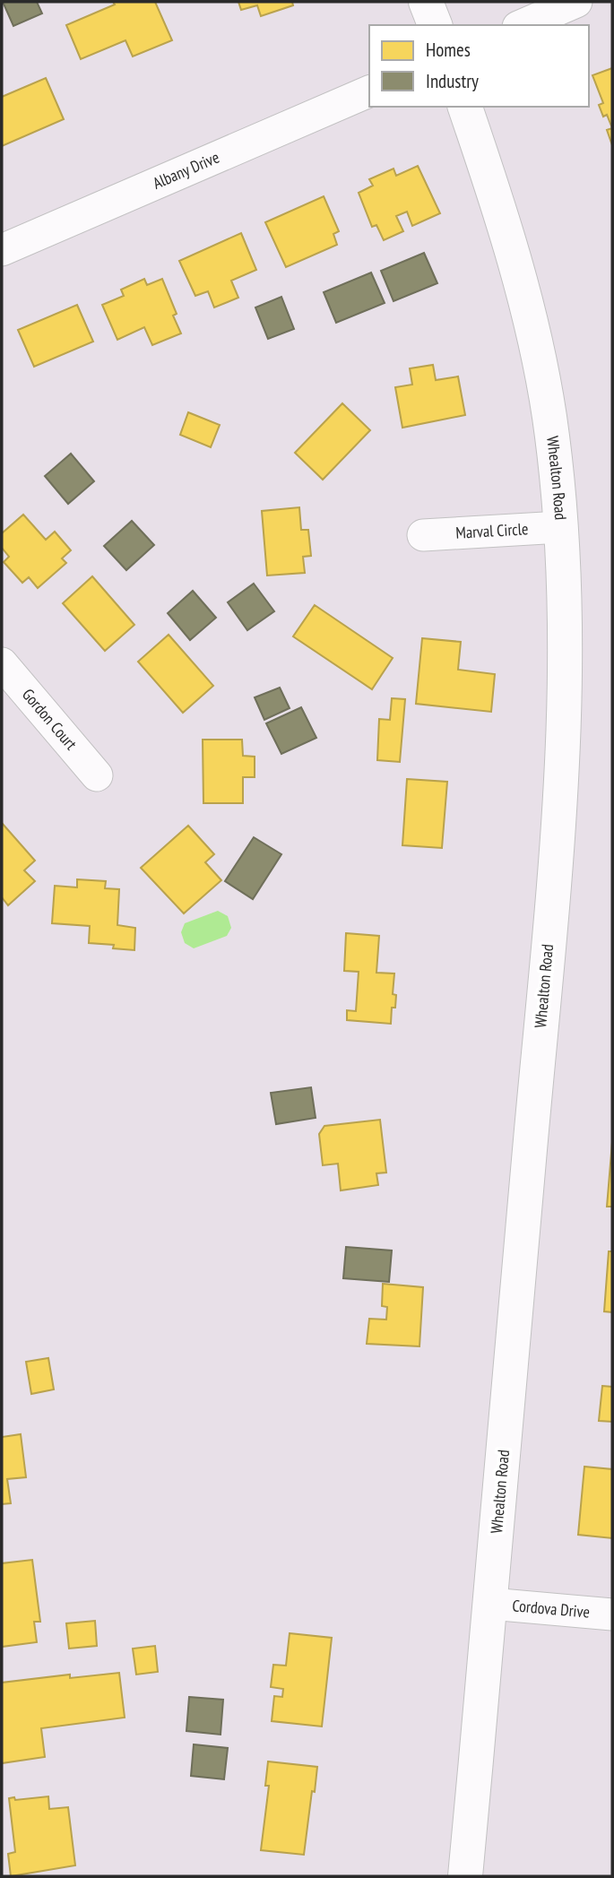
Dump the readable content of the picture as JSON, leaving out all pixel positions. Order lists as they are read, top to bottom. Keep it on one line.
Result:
{"streets":{"street":["Albany Drive","Whealton Road","Marval Circle","Gordon Court","Cordova Drive"]},"crossings":[["Whealton Road","Marval Circle"],["Whealton Road","Cordova Drive"]],"legend":["Homes","Industry"]}
